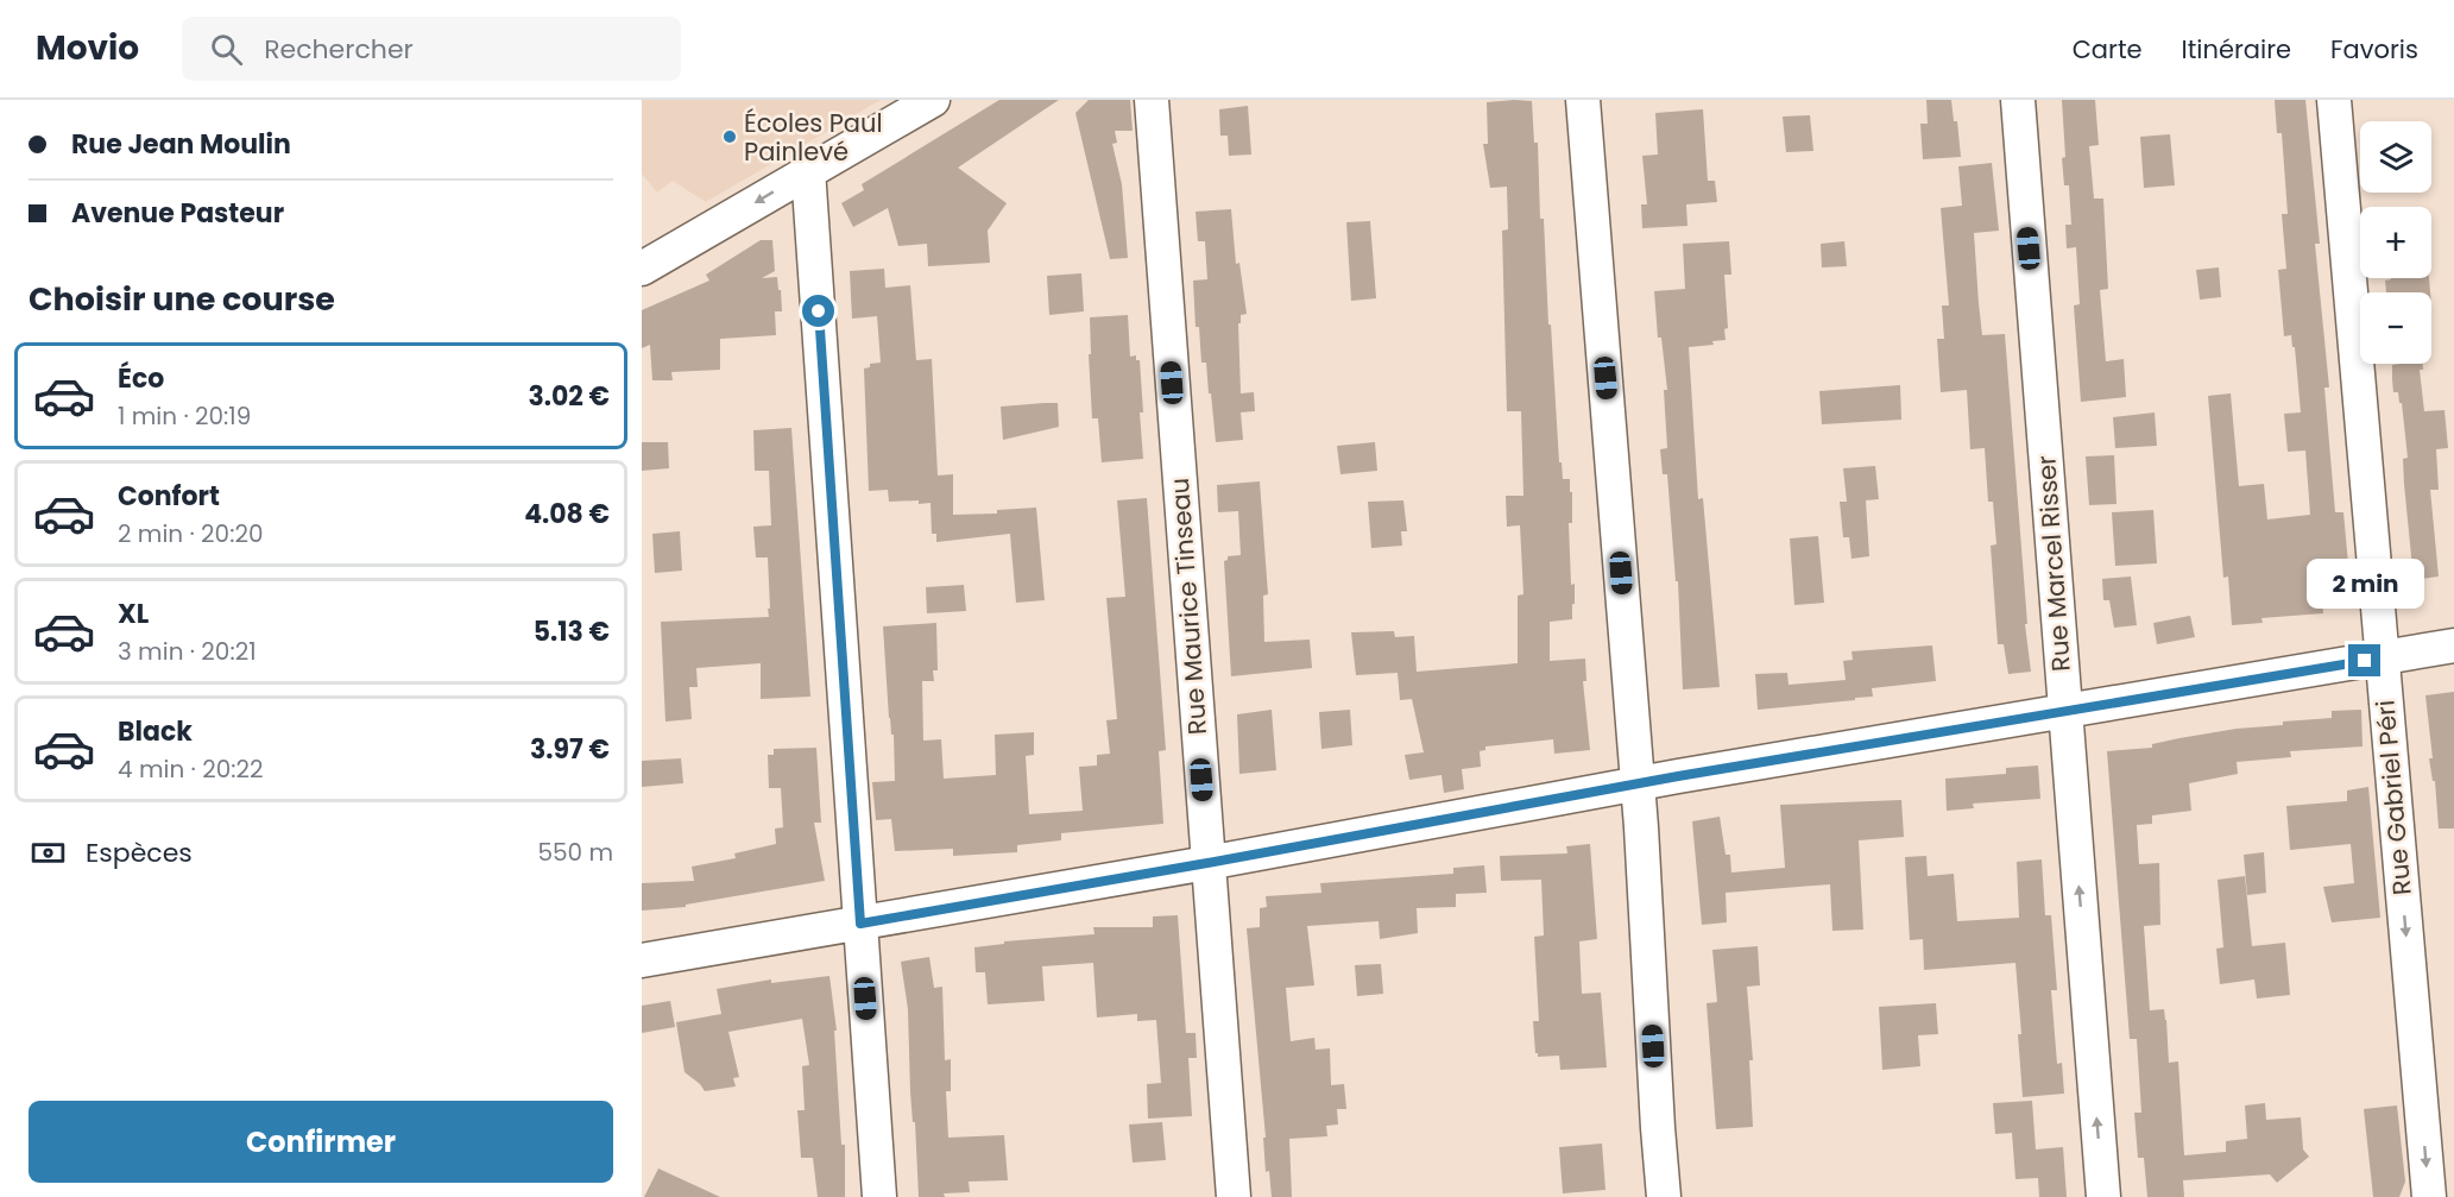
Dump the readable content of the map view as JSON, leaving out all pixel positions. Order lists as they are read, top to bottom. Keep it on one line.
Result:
{"streets":{"street":["Rue Marcel Risser","Rue Maurice Tinseau","Rue Gabriel Péri"]},"one_way":["Rue Marcel Risser","Rue Gabriel Péri"],"places":["Écoles Paul Painlevé"],"page":{"header":"Movio","search":"Rechercher","nav":["Carte","Itinéraire","Favoris"],"banner":["Rue Jean Moulin","Avenue Pasteur"],"map_buttons":["+","−"],"heading":"Choisir une course","list":[{"name":"Éco","note":"1 min · 20:19","value":"3.02 €"},{"name":"Confort","note":"2 min · 20:20","value":"4.08 €"},{"name":"XL","note":"3 min · 20:21","value":"5.13 €"},{"name":"Black","note":"4 min · 20:22","value":"3.97 €"}],"bubble":"2 min","pay":["Espèces","550 m"],"buttons":"Confirmer"}}
